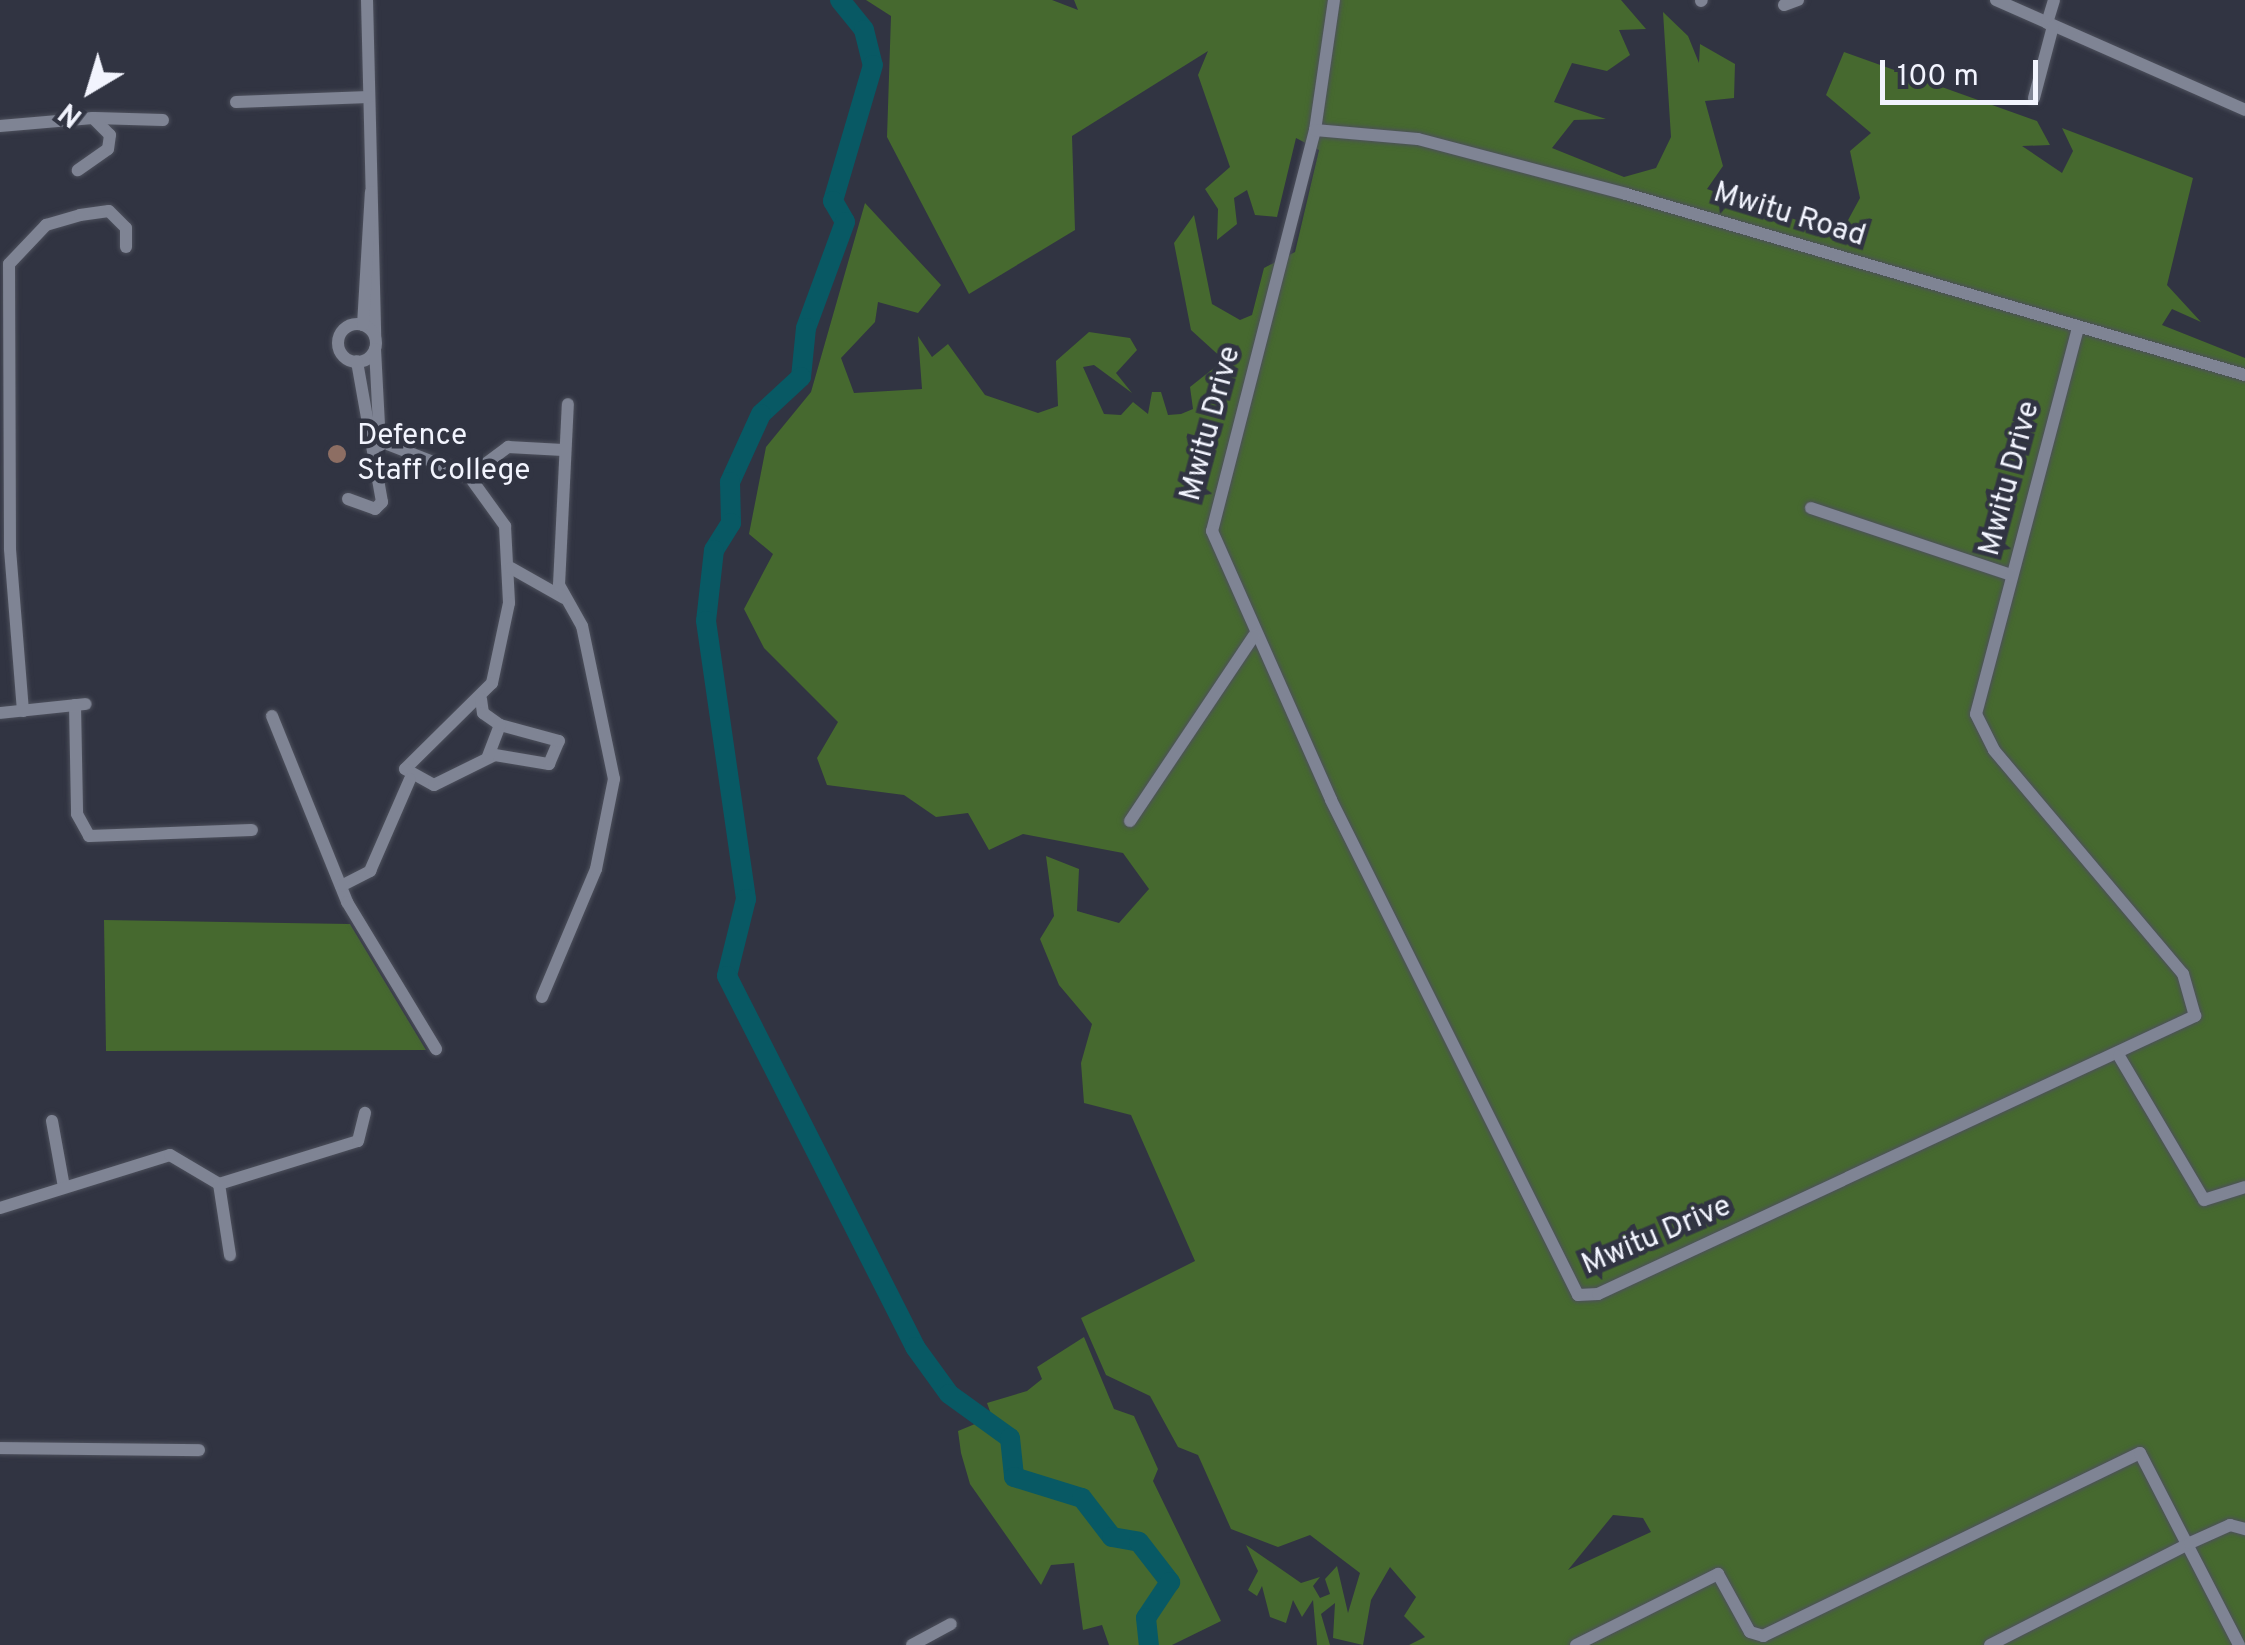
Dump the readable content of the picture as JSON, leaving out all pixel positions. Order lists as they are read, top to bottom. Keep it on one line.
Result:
{"streets":{"street":["Mwitu Road","Mwitu Drive"]},"crossings":[["Mwitu Road","Mwitu Drive"]],"places":["Defence Staff College"],"scale_bar":"100 m","north":"bottom left"}
